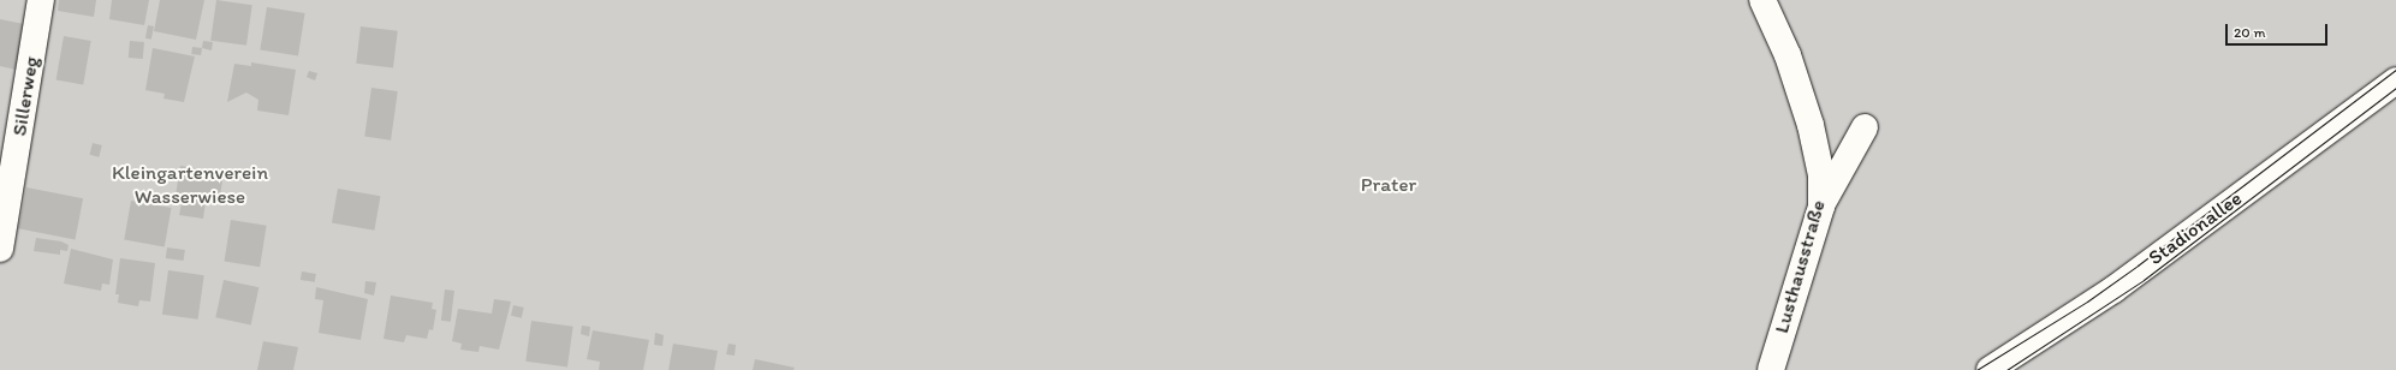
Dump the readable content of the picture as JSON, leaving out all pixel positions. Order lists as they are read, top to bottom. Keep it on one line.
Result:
{"streets":{"street":["Sillerweg","Stadionallee","Lusthausstraße"]},"parks":["Kleingartenverein Wasserwiese","Prater"],"scale_bar":"20 m"}
